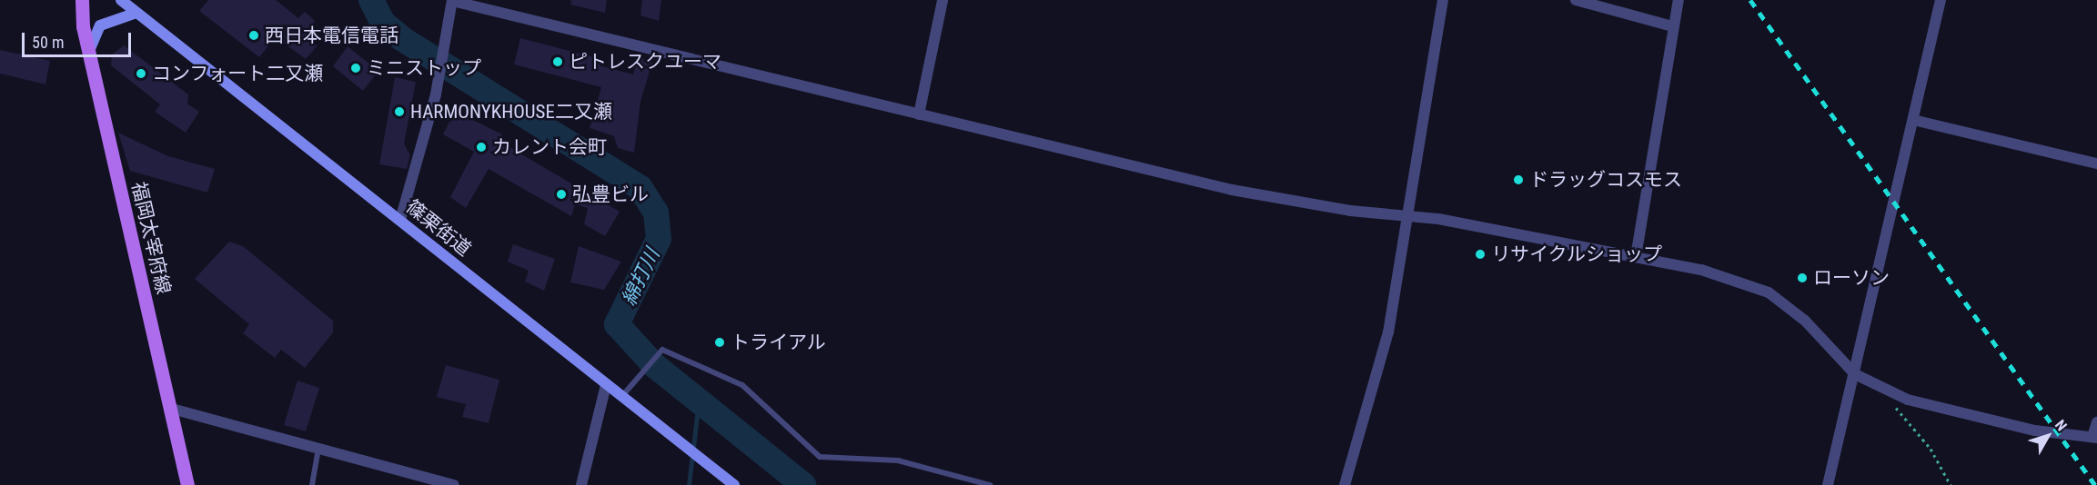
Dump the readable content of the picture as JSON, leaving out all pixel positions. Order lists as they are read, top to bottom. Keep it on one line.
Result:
{"streets":{"main road":["篠栗街道","福岡太宰府線"]},"water":["綿打川"],"places":["西日本電信電話","ピトレスクユーマ","ミニストップ","コンフォート二又瀬","HARMONYKHOUSE二又瀬","カレント会町","ドラッグコスモス","弘豊ビル","リサイクルショップ","ローソン","トライアル"],"scale_bar":"50 m","north":"top right"}
